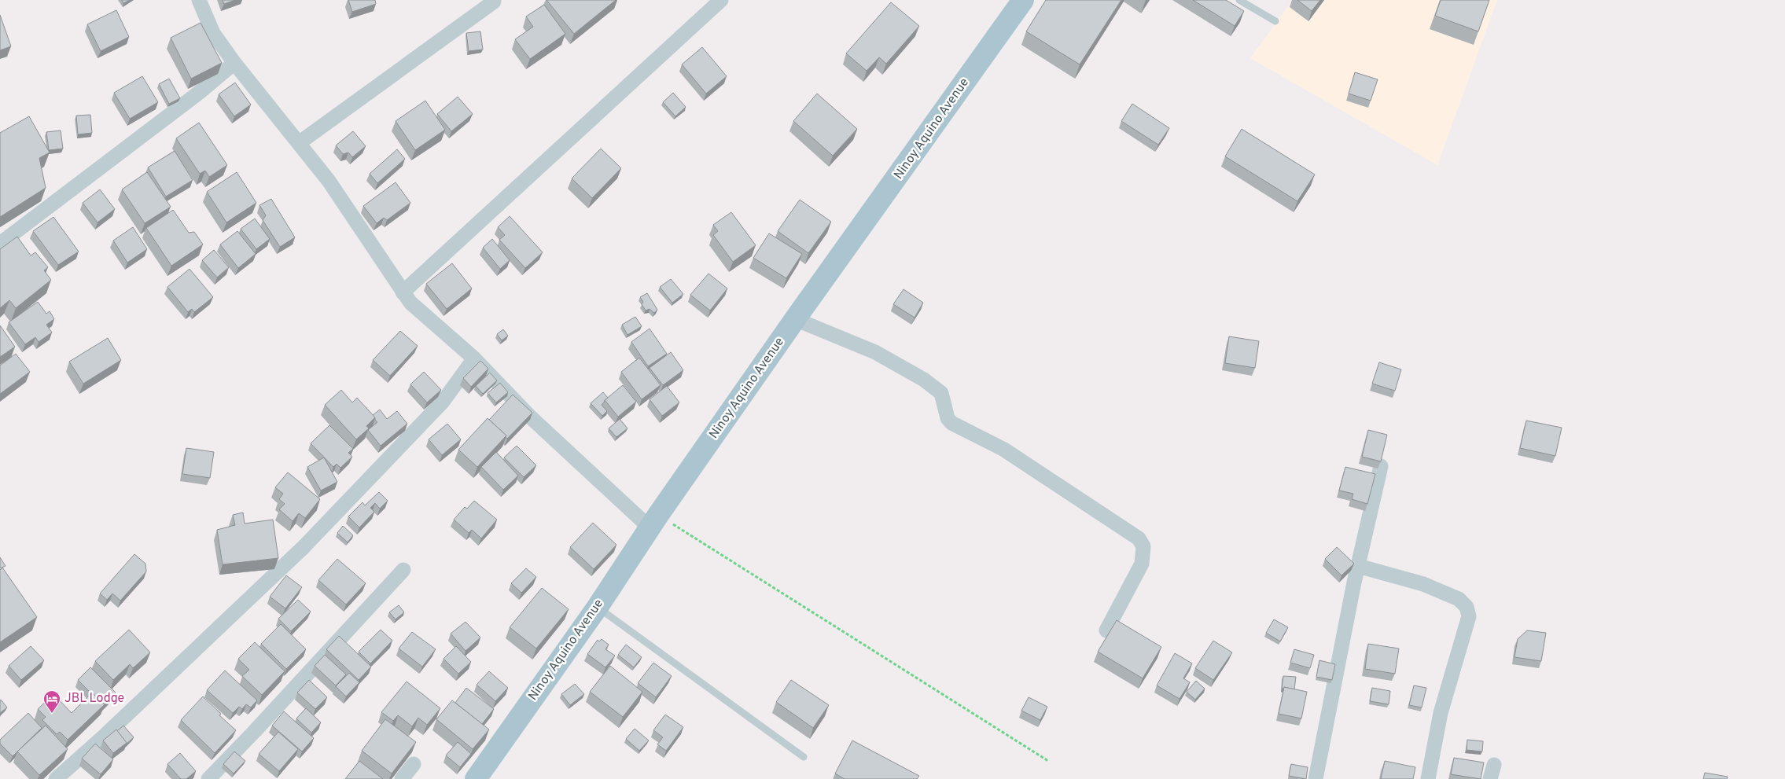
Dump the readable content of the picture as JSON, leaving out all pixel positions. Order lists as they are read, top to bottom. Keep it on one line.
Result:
{"streets":{"main road":["Ninoy Aquino Avenue"]},"places":{"hotel":["JBL Lodge"]}}
